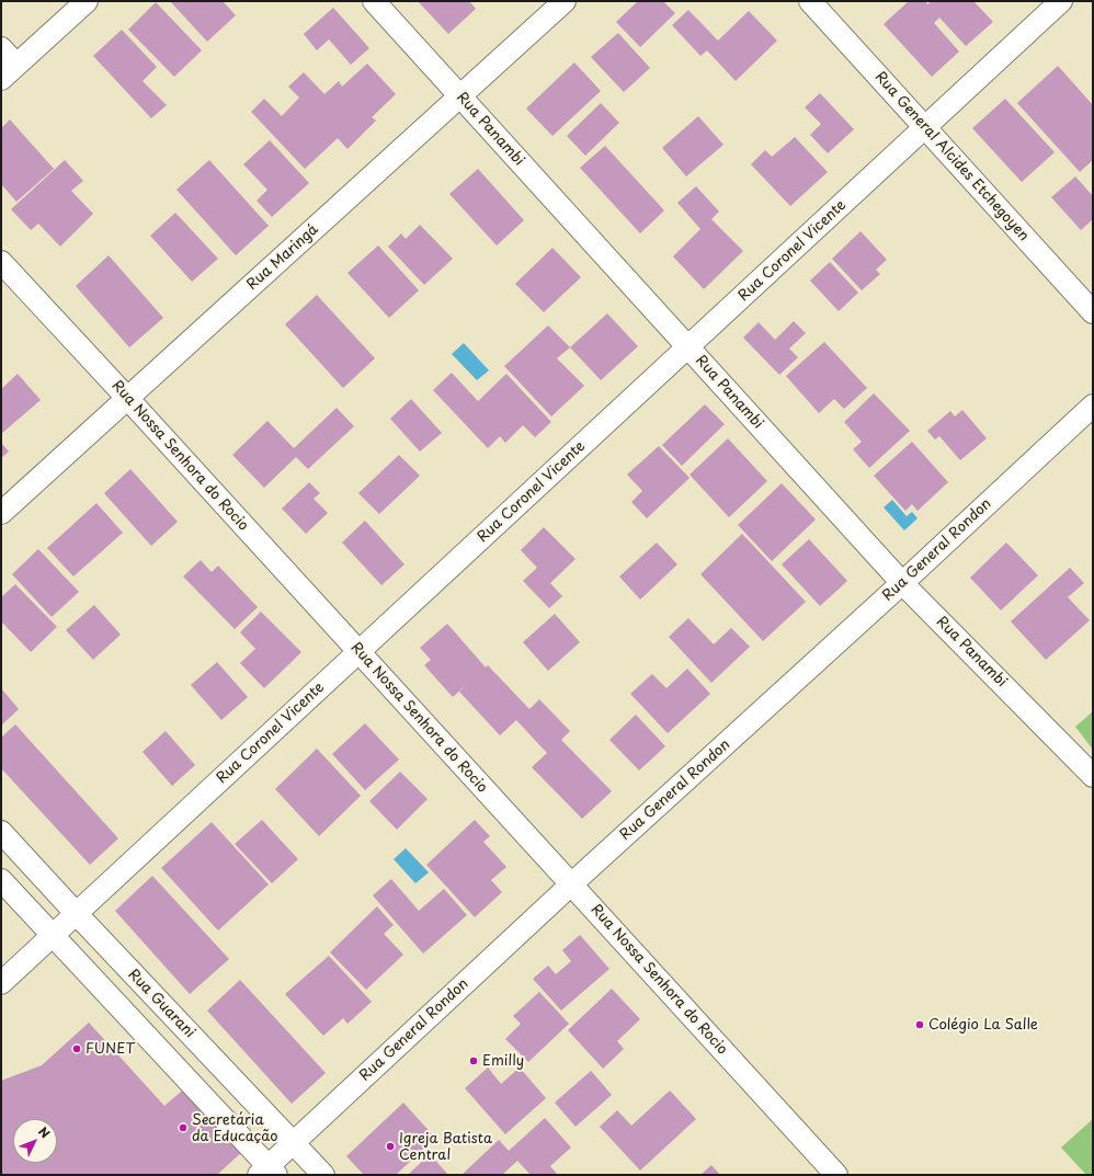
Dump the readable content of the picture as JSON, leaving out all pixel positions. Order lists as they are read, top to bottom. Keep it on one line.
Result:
{"streets":{"street":["Rua Panambi","Rua General Alcides Etchegoyen","Rua Coronel Vicente","Rua Maringá","Rua Nossa Senhora do Rocio","Rua General Rondon","Rua Guarani"]},"crossings":[["Rua Panambi","Rua Coronel Vicente"],["Rua Panambi","Rua Maringá"],["Rua Panambi","Rua General Rondon"],["Rua General Alcides Etchegoyen","Rua Coronel Vicente"],["Rua Coronel Vicente","Rua Nossa Senhora do Rocio"],["Rua Coronel Vicente","Rua Guarani"],["Rua Maringá","Rua Nossa Senhora do Rocio"],["Rua Nossa Senhora do Rocio","Rua General Rondon"],["Rua General Rondon","Rua Guarani"]],"places":["Colégio La Salle","FUNET","Emilly","Secretária da Educação","Igreja Batista Central"],"north":"top right"}
